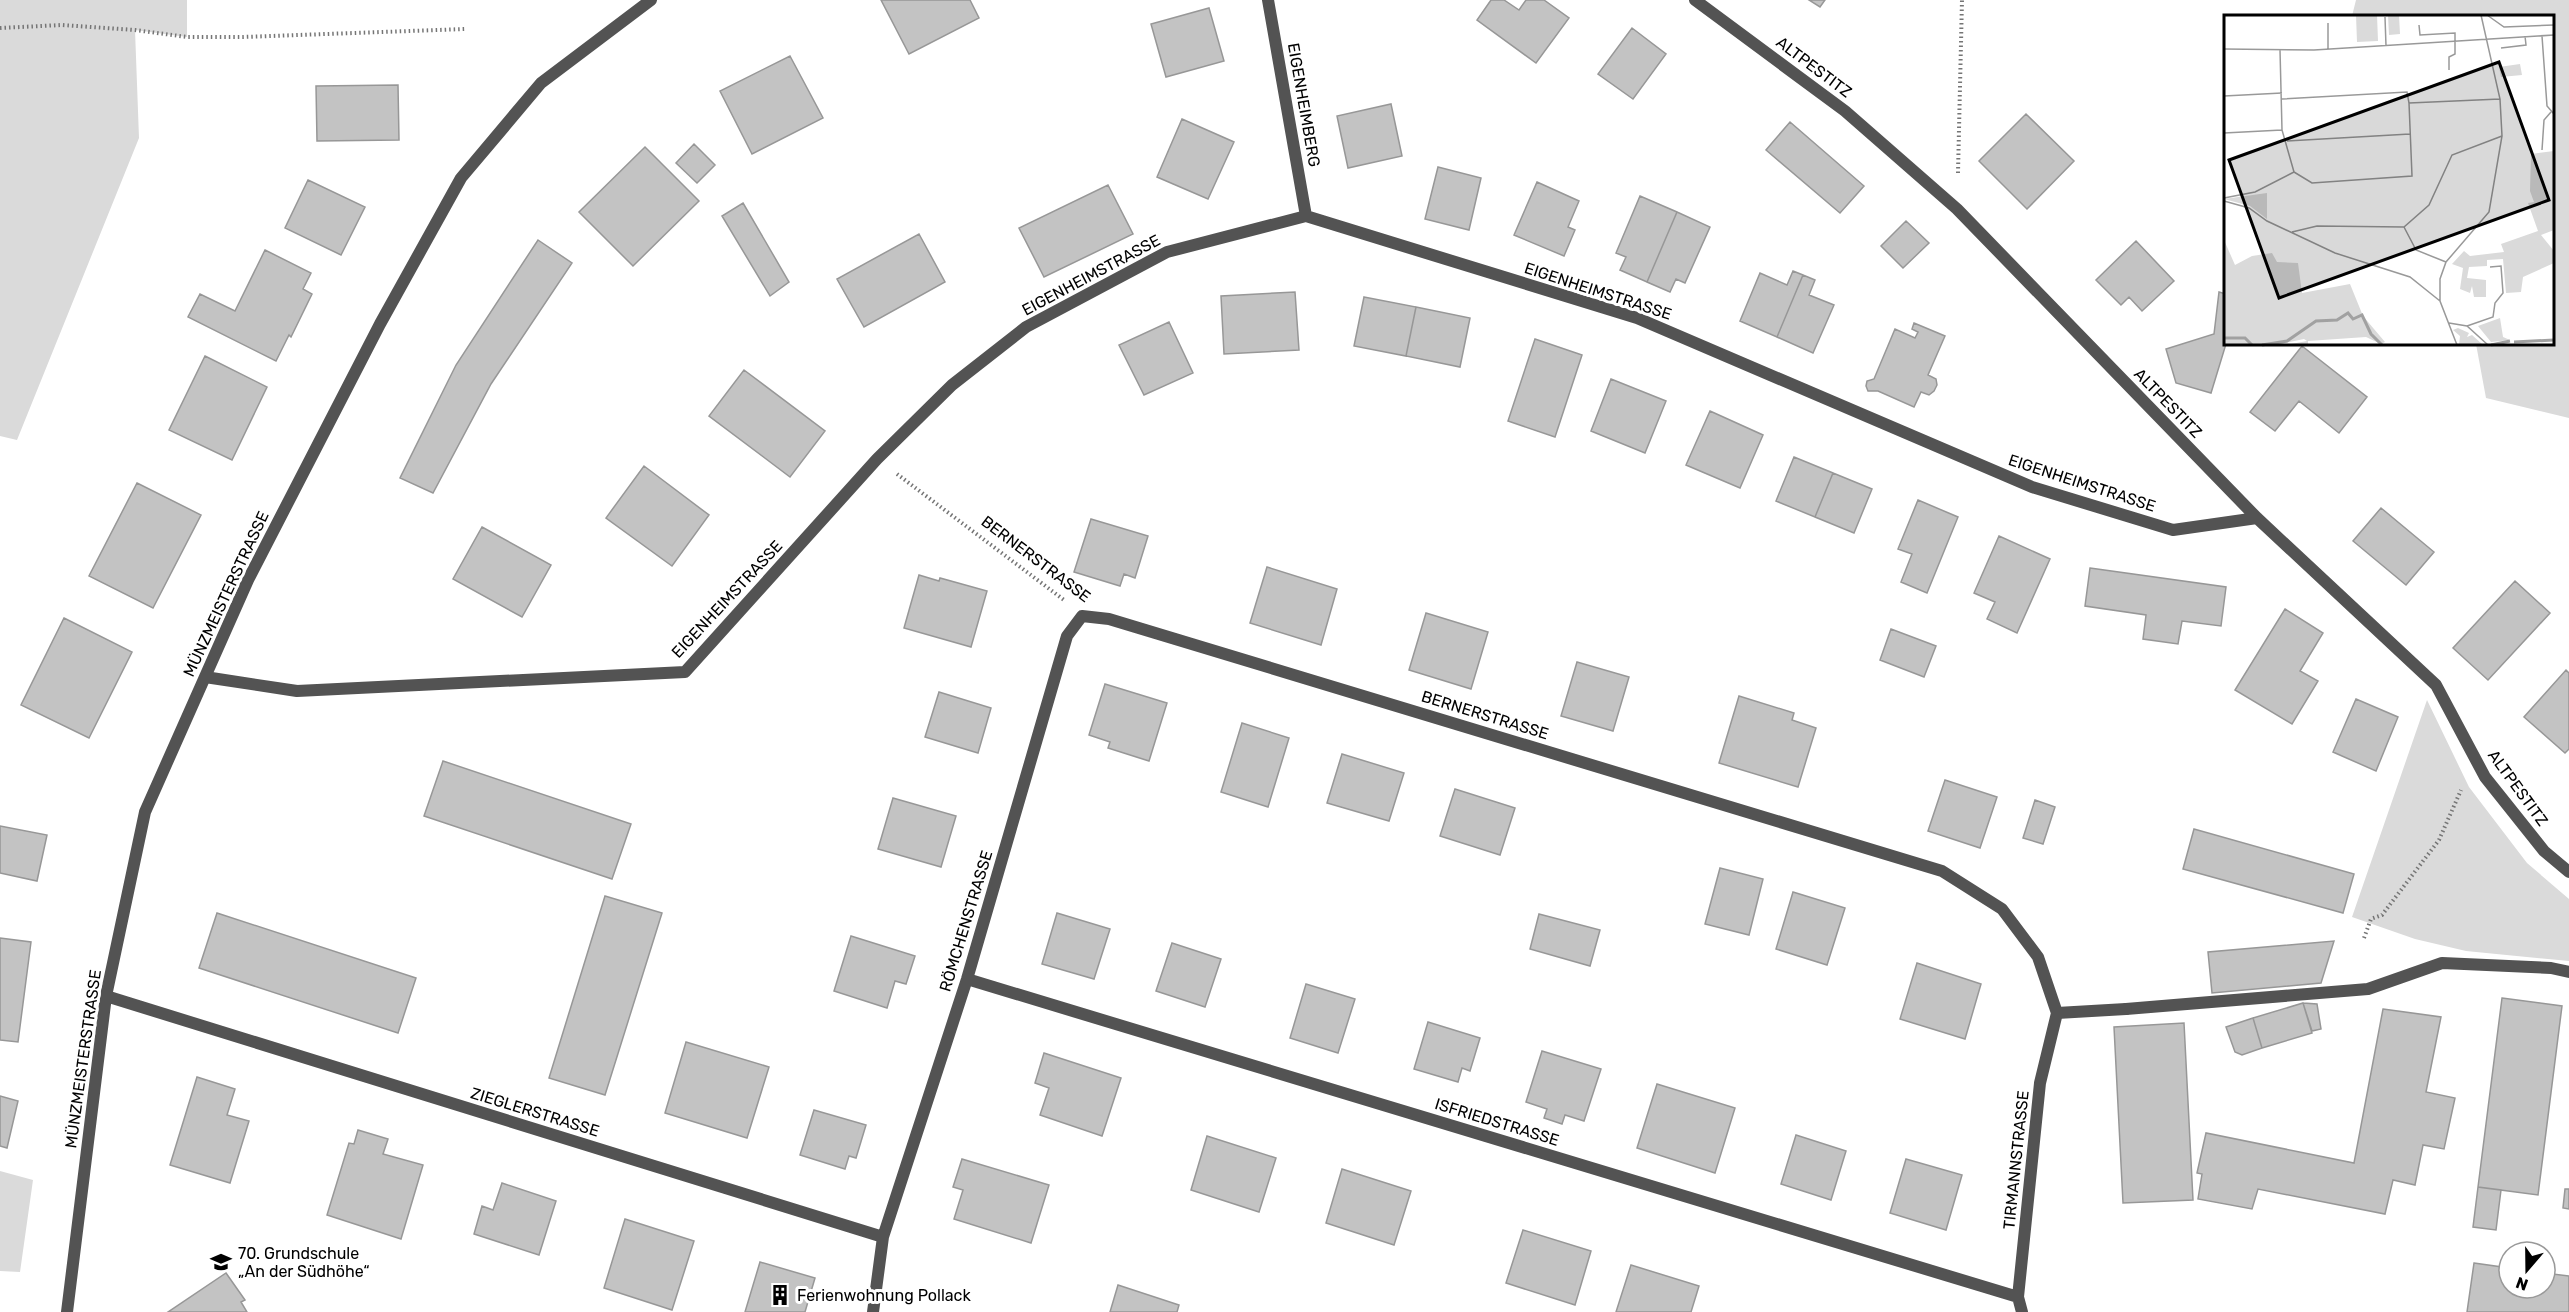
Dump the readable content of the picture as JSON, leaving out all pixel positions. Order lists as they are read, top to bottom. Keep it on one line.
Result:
{"streets":{"street":["ALTPESTITZ","EIGENHEIMBERG","EIGENHEIMSTRASSE","BERNERSTRASSE","MÜNZMEISTERSTRASSE","RÖMCHENSTRASSE","ZIEGLERSTRASSE","ISFRIEDSTRASSE","TIRMANNSTRASSE"]},"crossings":[["ALTPESTITZ","EIGENHEIMSTRASSE"],["EIGENHEIMBERG","EIGENHEIMSTRASSE"],["EIGENHEIMSTRASSE","BERNERSTRASSE"],["EIGENHEIMSTRASSE","MÜNZMEISTERSTRASSE"],["BERNERSTRASSE","RÖMCHENSTRASSE"],["BERNERSTRASSE","TIRMANNSTRASSE"],["MÜNZMEISTERSTRASSE","ZIEGLERSTRASSE"],["RÖMCHENSTRASSE","ZIEGLERSTRASSE"],["RÖMCHENSTRASSE","ISFRIEDSTRASSE"],["ISFRIEDSTRASSE","TIRMANNSTRASSE"]],"places":{"school or university":["70. Grundschule „An der Südhöhe“"],"building":["Ferienwohnung Pollack"]},"north":"bottom"}
